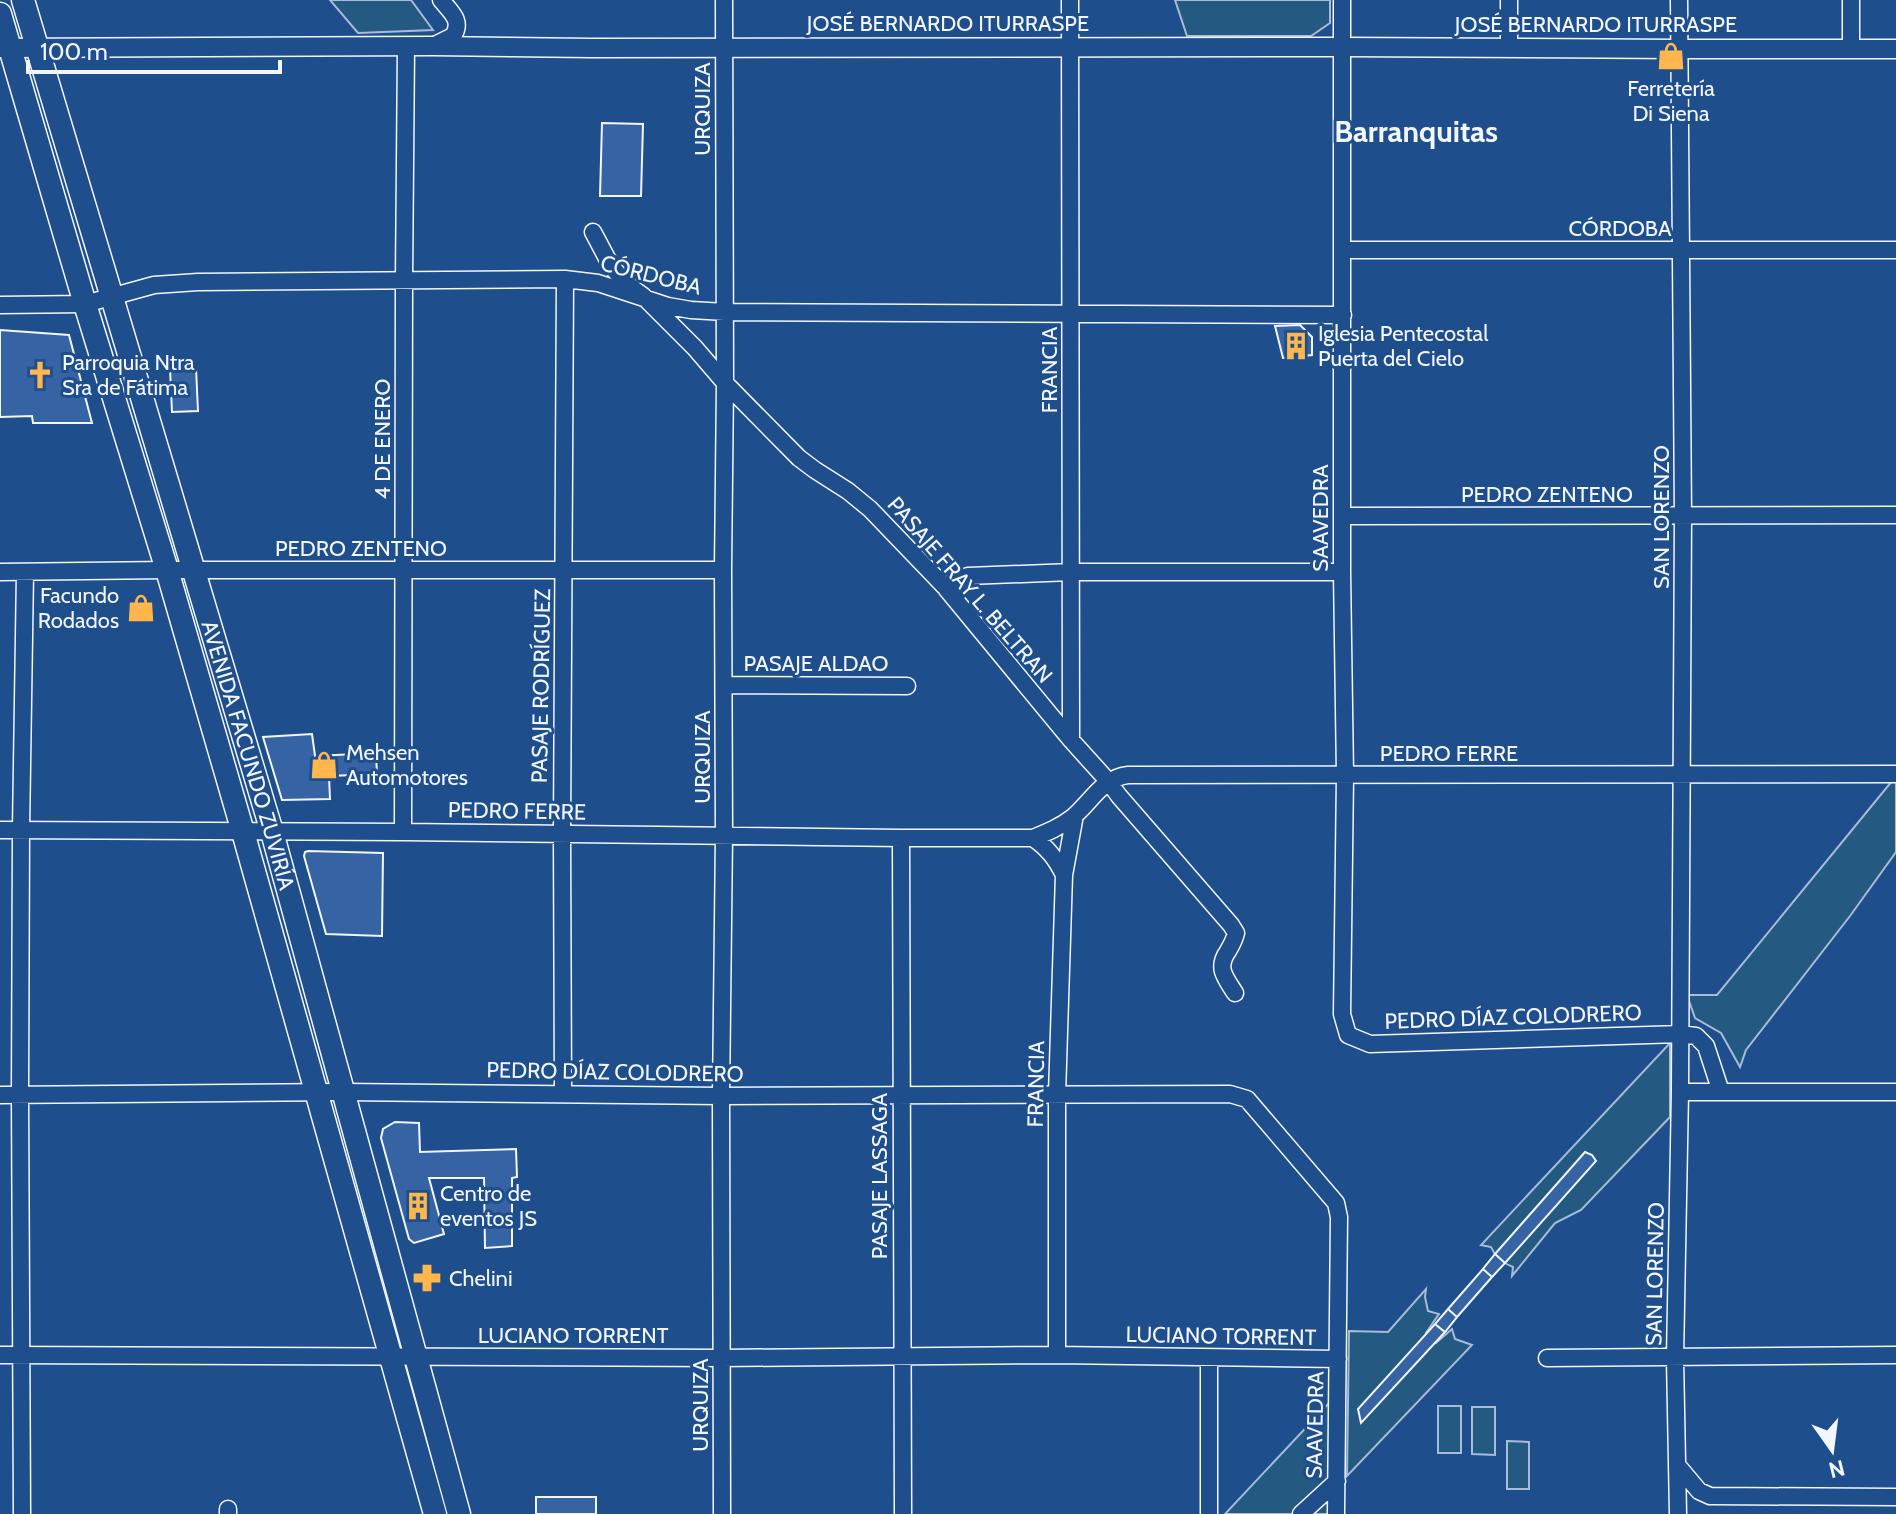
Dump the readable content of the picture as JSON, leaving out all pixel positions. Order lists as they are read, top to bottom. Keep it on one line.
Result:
{"streets":{"main road":["AVENIDA FACUNDO ZUVIRÍA"],"street":["JOSÉ BERNARDO ITURRASPE","URQUIZA","CÓRDOBA","FRANCIA","4 DE ENERO","PEDRO ZENTENO","SAN LORENZO","SAAVEDRA","PASAJE FRAY L. BELTRAN","PASAJE ALDAO","PASAJE RODRÍGUEZ","PEDRO FERRE","PEDRO DÍAZ COLODRERO","PASAJE LASSAGA","LUCIANO TORRENT"]},"crossings":[["JOSÉ BERNARDO ITURRASPE","URQUIZA"],["JOSÉ BERNARDO ITURRASPE","FRANCIA"],["JOSÉ BERNARDO ITURRASPE","4 DE ENERO"],["JOSÉ BERNARDO ITURRASPE","SAN LORENZO"],["JOSÉ BERNARDO ITURRASPE","SAAVEDRA"],["JOSÉ BERNARDO ITURRASPE","AVENIDA FACUNDO ZUVIRÍA"],["URQUIZA","CÓRDOBA"],["URQUIZA","PEDRO ZENTENO"],["URQUIZA","PASAJE FRAY L. BELTRAN"],["URQUIZA","PASAJE ALDAO"],["URQUIZA","PEDRO FERRE"],["URQUIZA","PEDRO DÍAZ COLODRERO"],["URQUIZA","LUCIANO TORRENT"],["CÓRDOBA","FRANCIA"],["CÓRDOBA","4 DE ENERO"],["CÓRDOBA","SAN LORENZO"],["CÓRDOBA","SAAVEDRA"],["CÓRDOBA","PASAJE FRAY L. BELTRAN"],["CÓRDOBA","PASAJE RODRÍGUEZ"],["CÓRDOBA","AVENIDA FACUNDO ZUVIRÍA"],["FRANCIA","PASAJE FRAY L. BELTRAN"],["FRANCIA","PEDRO FERRE"],["FRANCIA","PEDRO DÍAZ COLODRERO"],["FRANCIA","LUCIANO TORRENT"],["4 DE ENERO","PEDRO ZENTENO"],["4 DE ENERO","PEDRO FERRE"],["PEDRO ZENTENO","SAN LORENZO"],["PEDRO ZENTENO","SAAVEDRA"],["PEDRO ZENTENO","PASAJE RODRÍGUEZ"],["PEDRO ZENTENO","AVENIDA FACUNDO ZUVIRÍA"],["SAN LORENZO","PEDRO FERRE"],["SAN LORENZO","PEDRO DÍAZ COLODRERO"],["SAAVEDRA","PEDRO FERRE"],["SAAVEDRA","PEDRO DÍAZ COLODRERO"],["SAAVEDRA","LUCIANO TORRENT"],["PASAJE FRAY L. BELTRAN","PEDRO FERRE"],["PASAJE RODRÍGUEZ","PEDRO FERRE"],["PASAJE RODRÍGUEZ","PEDRO DÍAZ COLODRERO"],["PEDRO FERRE","AVENIDA FACUNDO ZUVIRÍA"],["PEDRO FERRE","PASAJE LASSAGA"],["AVENIDA FACUNDO ZUVIRÍA","PEDRO DÍAZ COLODRERO"],["AVENIDA FACUNDO ZUVIRÍA","LUCIANO TORRENT"],["PEDRO DÍAZ COLODRERO","PASAJE LASSAGA"],["PASAJE LASSAGA","LUCIANO TORRENT"]],"districts":["Barranquitas"],"places":{"shop":["Ferretería Di Siena","Facundo Rodados","Mehsen Automotores"],"building":["Iglesia Pentecostal Puerta del Cielo","Centro de eventos JS"],"church":["Parroquia Ntra Sra de Fátima"],"pharmacy":["Chelini"]},"scale_bar":"100 m","north":"bottom"}
